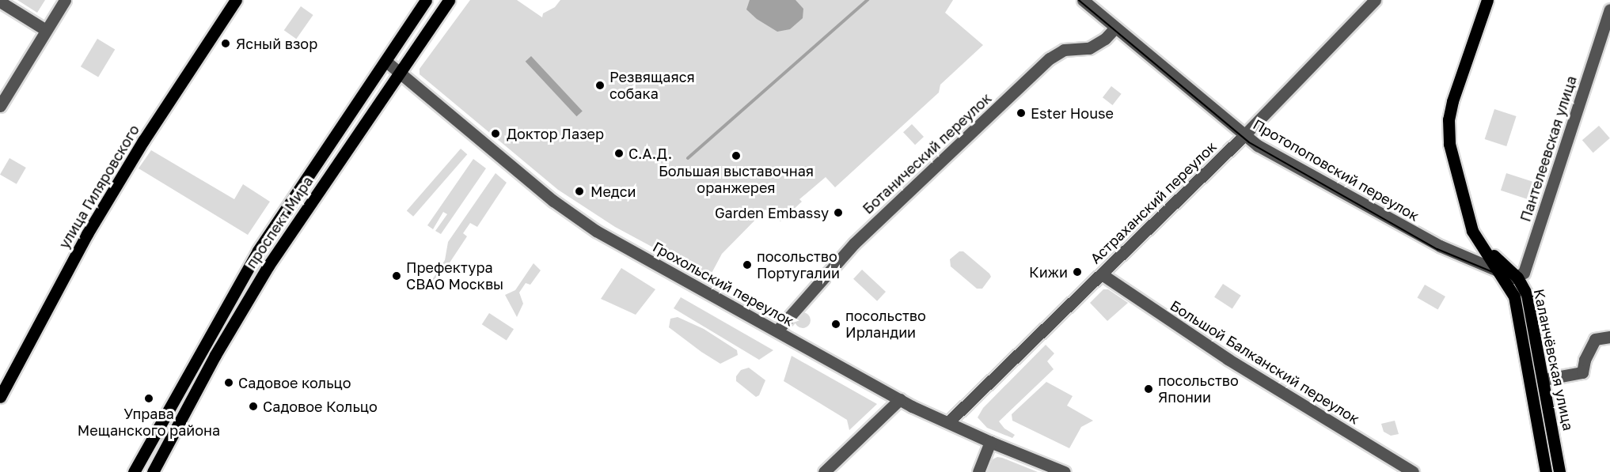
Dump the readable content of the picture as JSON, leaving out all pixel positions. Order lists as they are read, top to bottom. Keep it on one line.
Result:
{"streets":{"main road":["улица Гиляровского","проспект Мира","Каланчёвская улица"],"street":["Пантелеевская улица","Ботанический переулок","Протопоповский переулок","Астраханский переулок","Грохольский переулок","Большой Балканский переулок"]},"crossings":[["Пантелеевская улица","Каланчёвская улица"],["Ботанический переулок","Протопоповский переулок"],["Ботанический переулок","Грохольский переулок"],["Протопоповский переулок","Астраханский переулок"],["Протопоповский переулок","Каланчёвская улица"],["Астраханский переулок","Грохольский переулок"],["Астраханский переулок","Большой Балканский переулок"],["проспект Мира","Грохольский переулок"]],"places":["Ясный взор","Резвящаяся собака","Ester House","Доктор Лазер","С.А.Д.","Большая выставочная оранжерея","Медси","Garden Embassy","посольство Португалии","Кижи","Префектура СВАО Москвы","посольство Ирландии","Садовое кольцо","посольство Японии","Управа Мещанского района","Садовое Кольцо"]}
